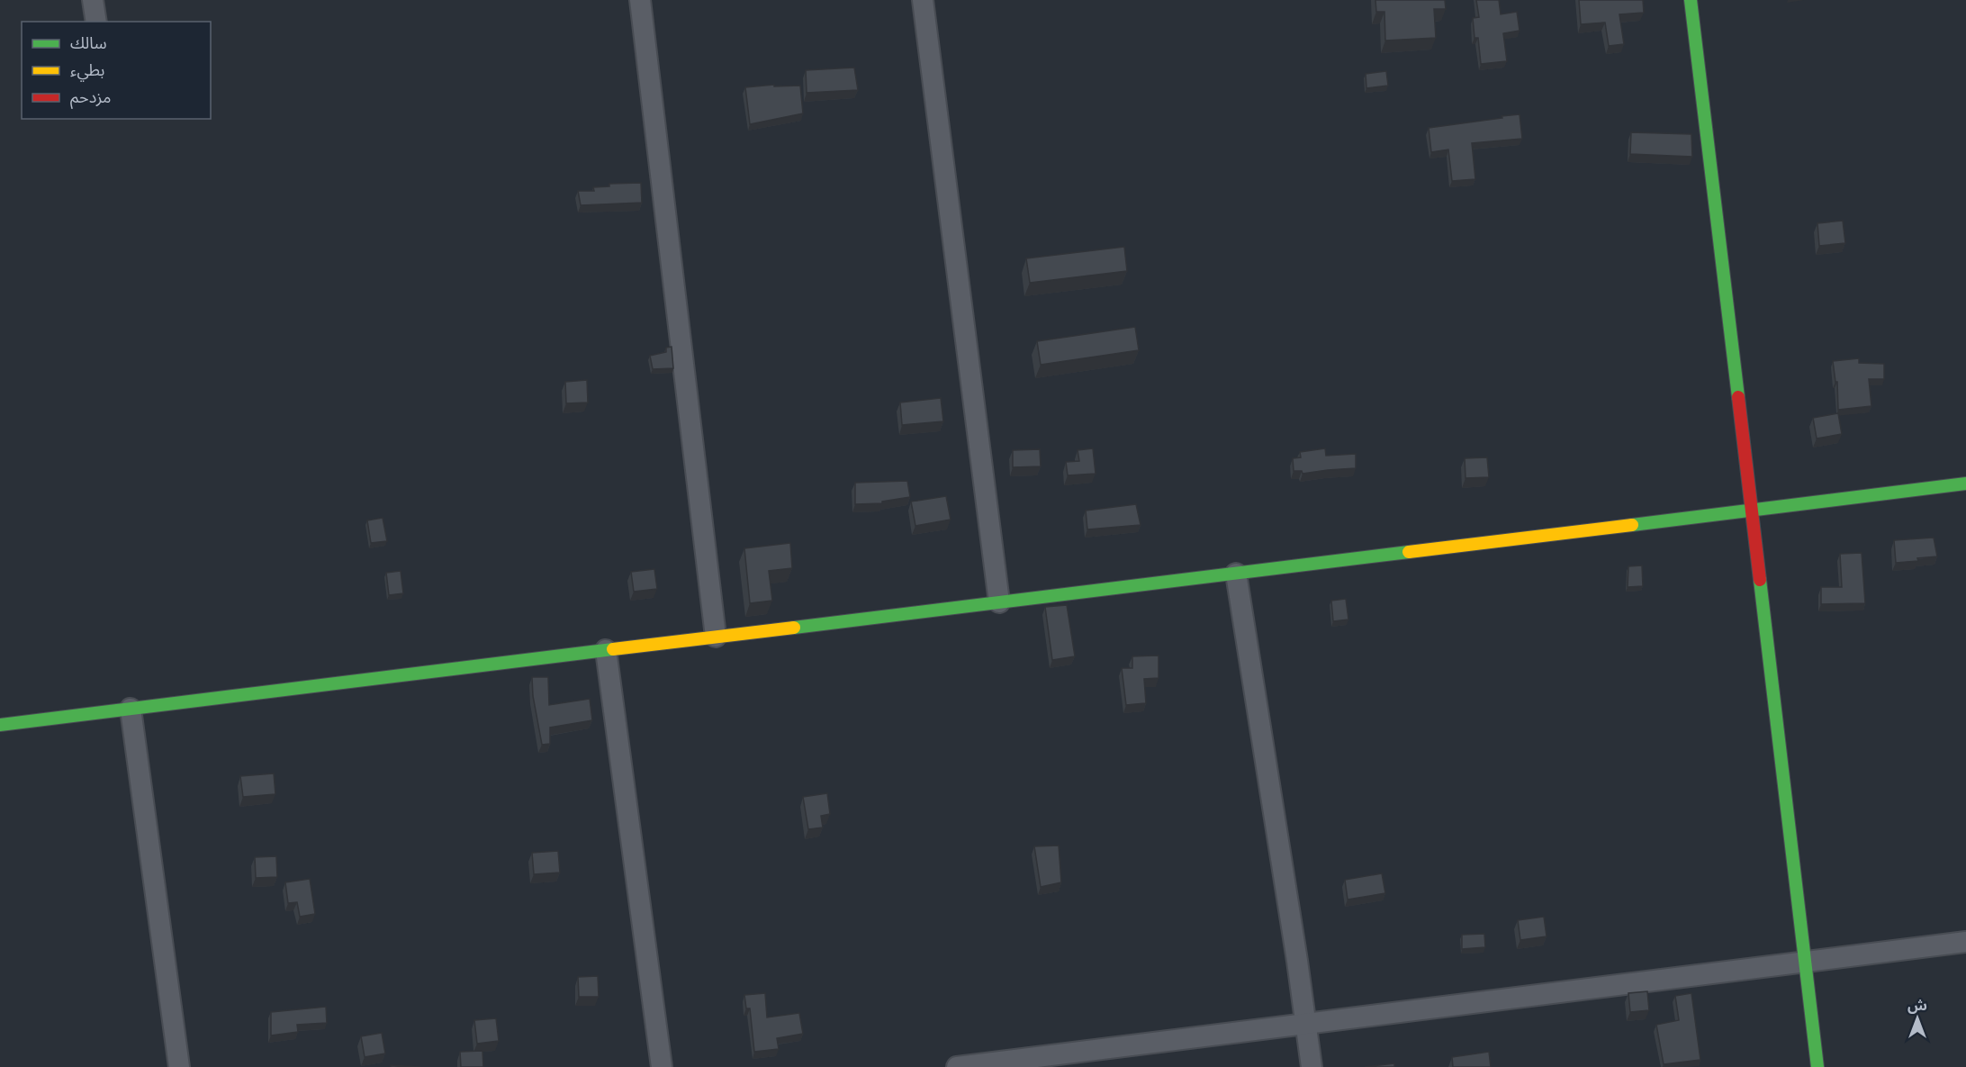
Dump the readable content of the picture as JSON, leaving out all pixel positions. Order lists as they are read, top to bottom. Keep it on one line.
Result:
{"legend":["سالك","بطيء","مزدحم"],"north":"top"}
